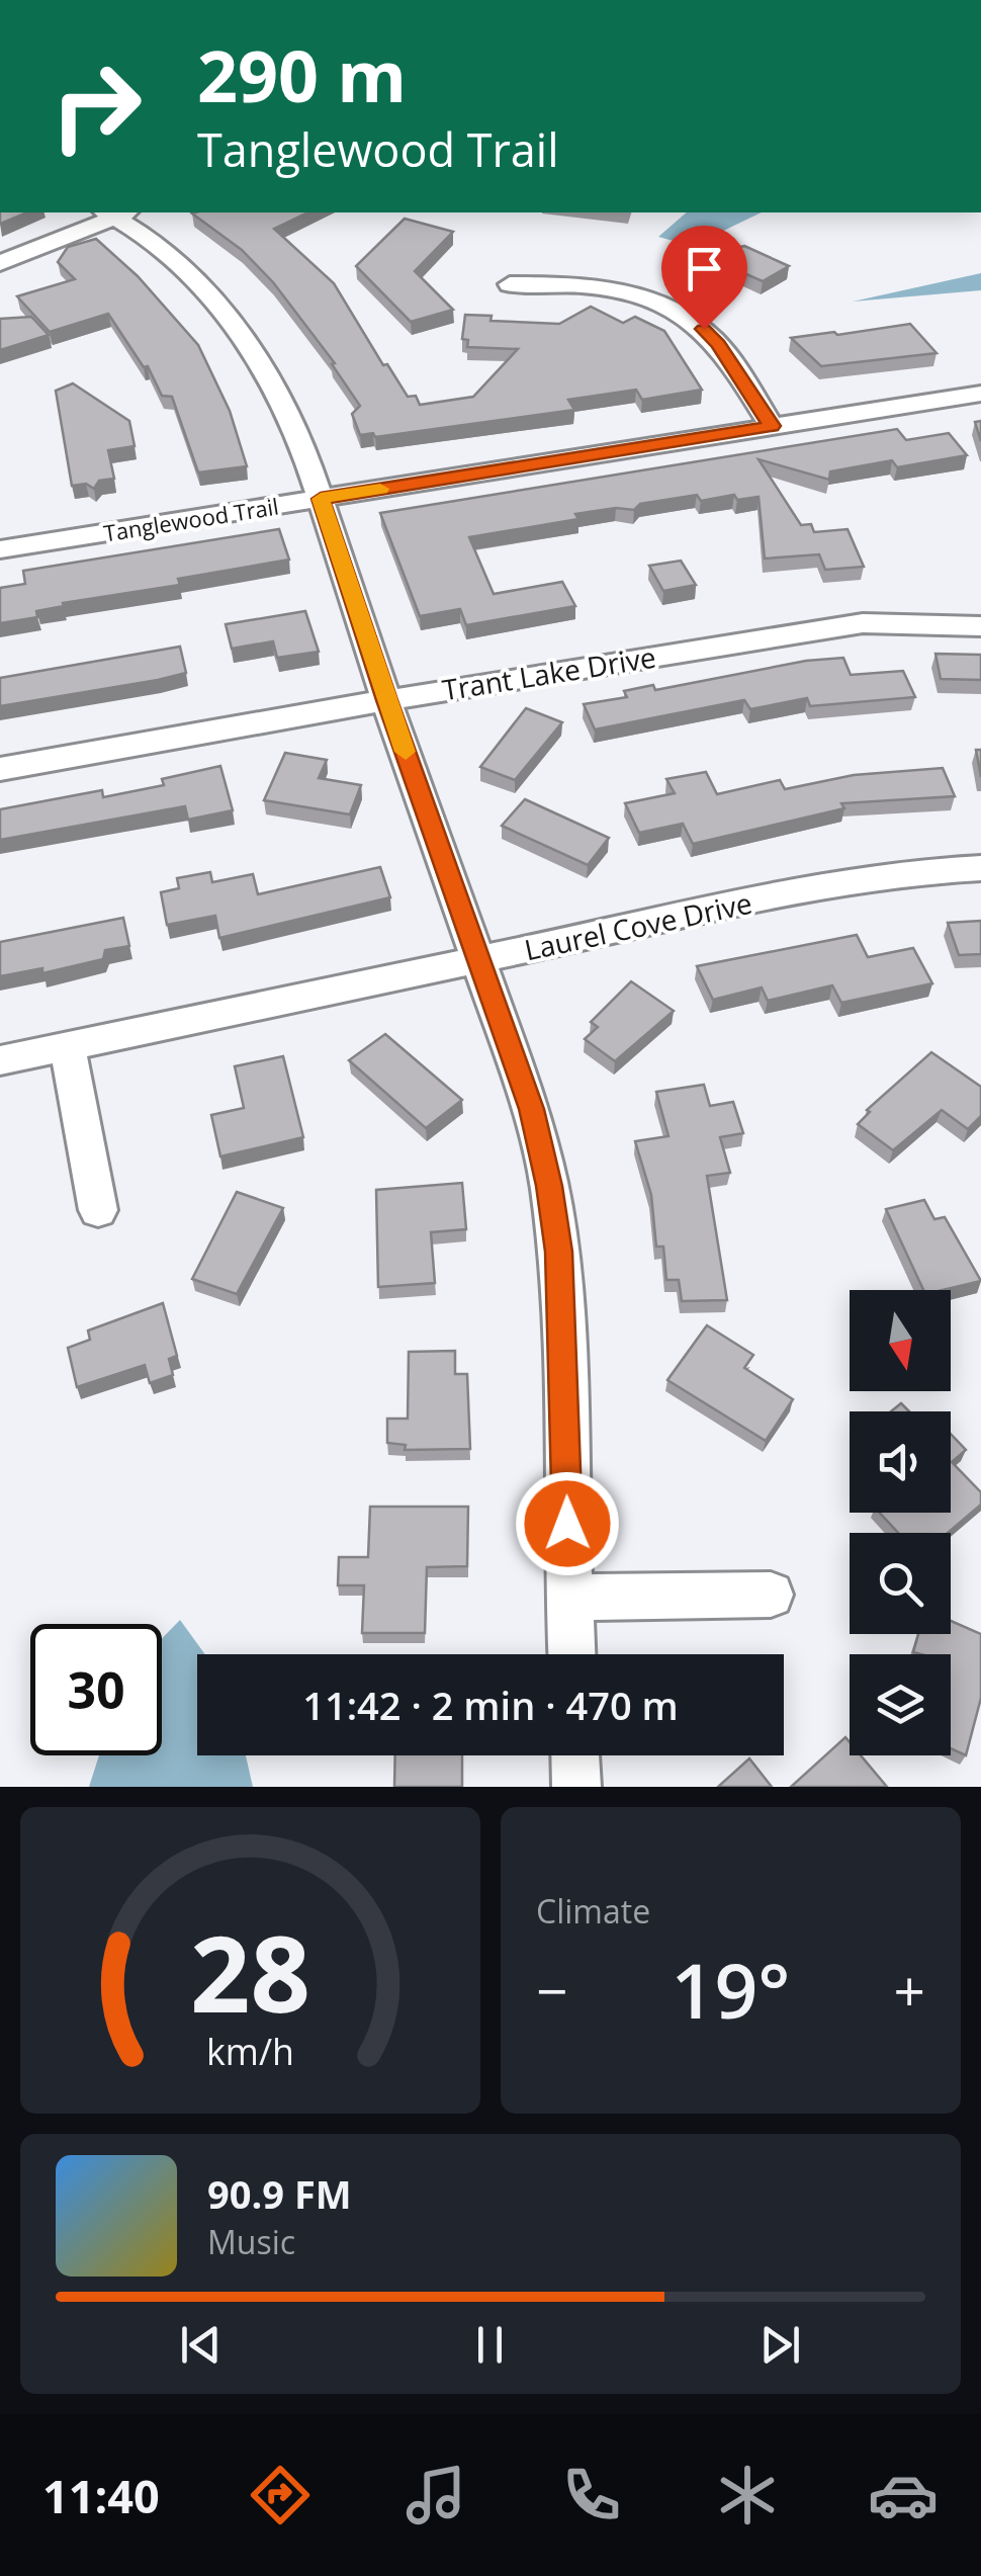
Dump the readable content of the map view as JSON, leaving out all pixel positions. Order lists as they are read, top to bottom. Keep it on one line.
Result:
{"streets":{"street":["Tanglewood Trail","Trant Lake Drive","Laurel Cove Drive"]},"north":"bottom","page":{"turn":["290 m","Tanglewood Trail"],"limit":"30","trip":"11:42 · 2 min · 470 m","tile":"Climate","heat":["−","19°","+"],"song":["90.9 FM","Music"],"tabs":"11:40","gauge":["28","km/h"]}}
